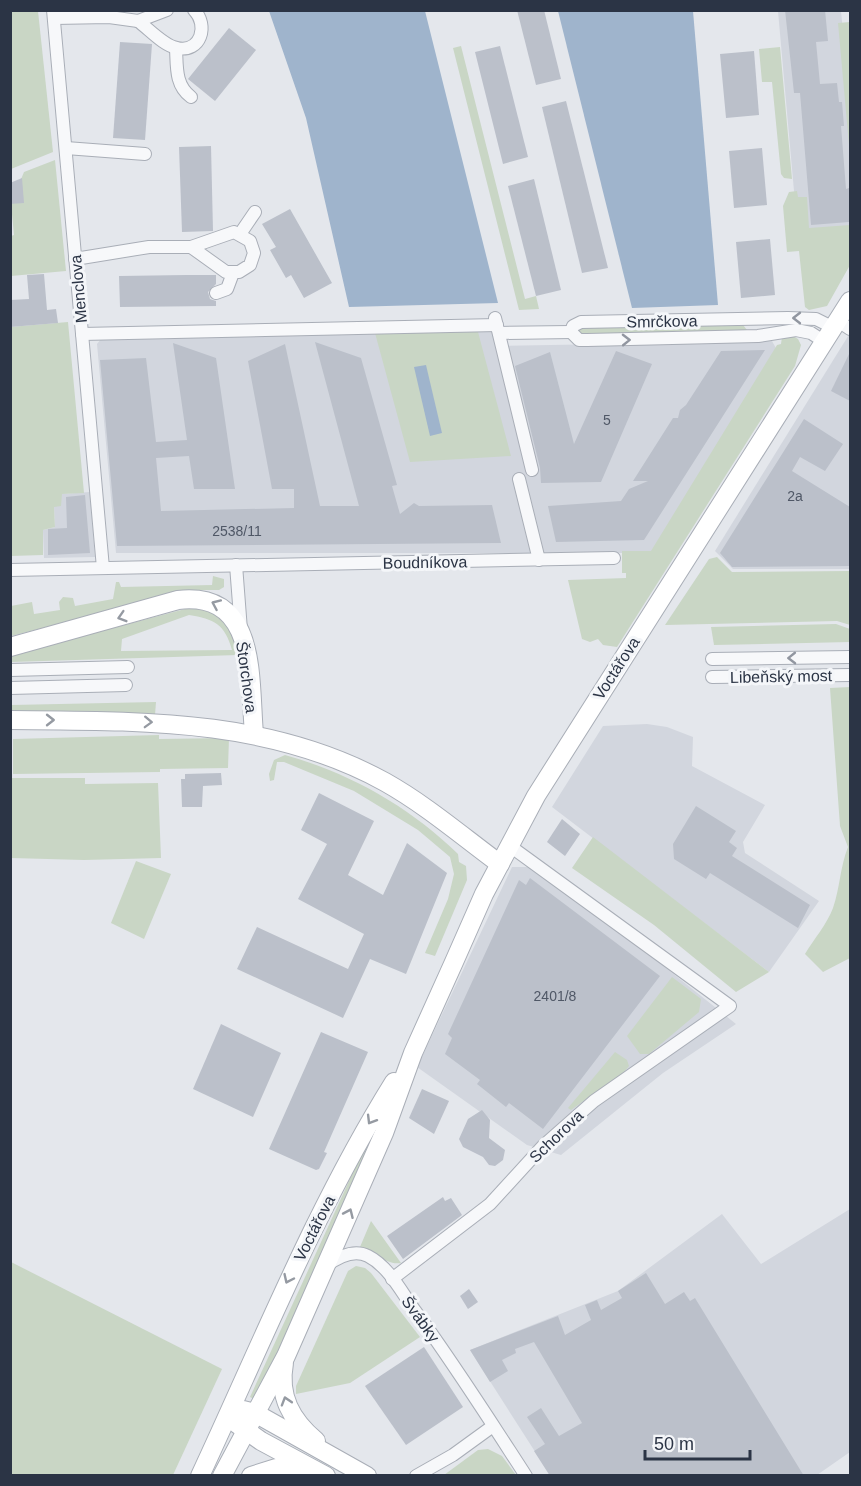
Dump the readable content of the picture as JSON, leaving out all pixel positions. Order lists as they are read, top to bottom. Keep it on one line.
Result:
{"streets":{"main road":["Voctářova","Štorchova"],"street":["Menclova","Smrčkova","Boudníkova","Libeňský most","Schorova","Švábky"]},"crossings":[["Menclova","Smrčkova"],["Smrčkova","Voctářova"],["Boudníkova","Štorchova"],["Voctářova","Štorchova"],["Voctářova","Schorova"],["Voctářova","Švábky"],["Schorova","Švábky"]],"house_numbers":["5","2a","2538/11","2401/8"],"scale_bar":"50 m"}
